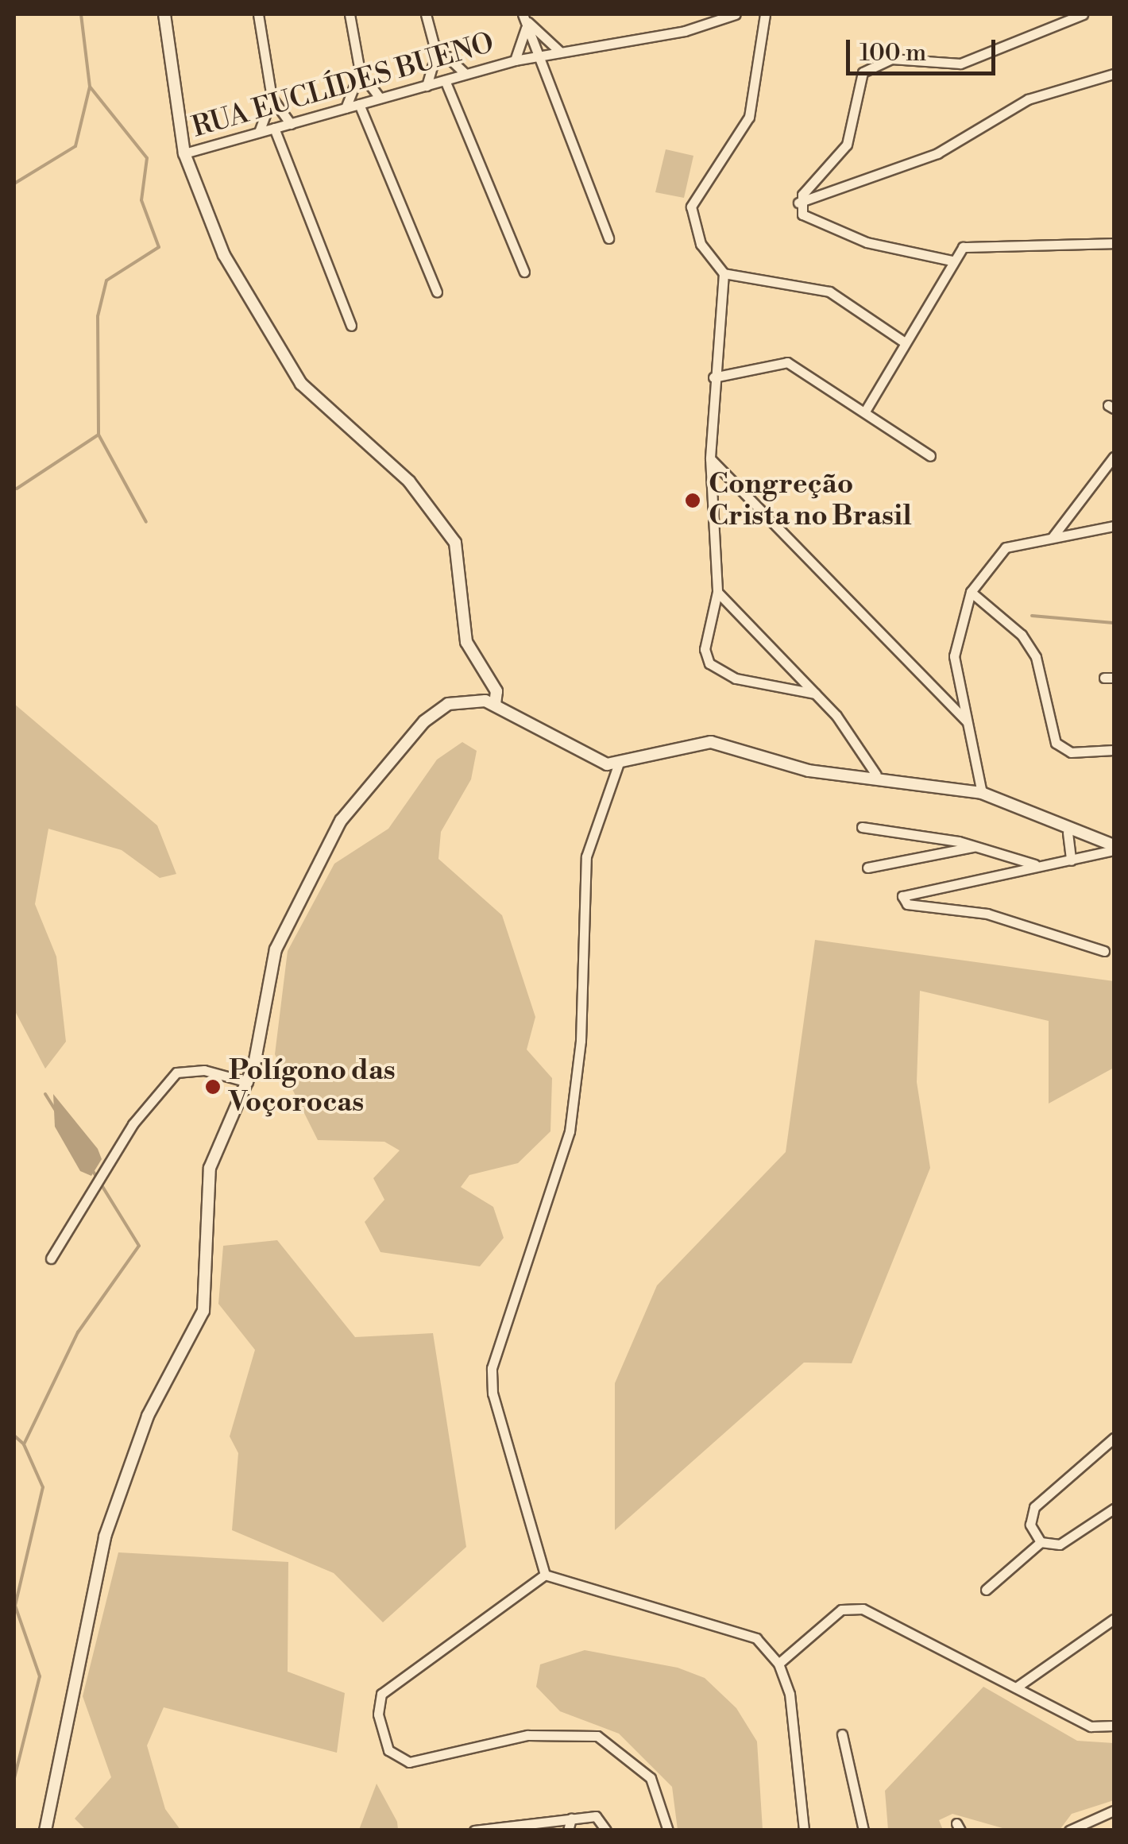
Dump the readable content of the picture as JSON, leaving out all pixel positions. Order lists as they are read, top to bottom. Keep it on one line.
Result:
{"streets":{"street":["RUA EUCLÍDES BUENO"]},"places":["Congreção Crista no Brasil","Polígono das Voçorocas"],"scale_bar":"100 m"}
